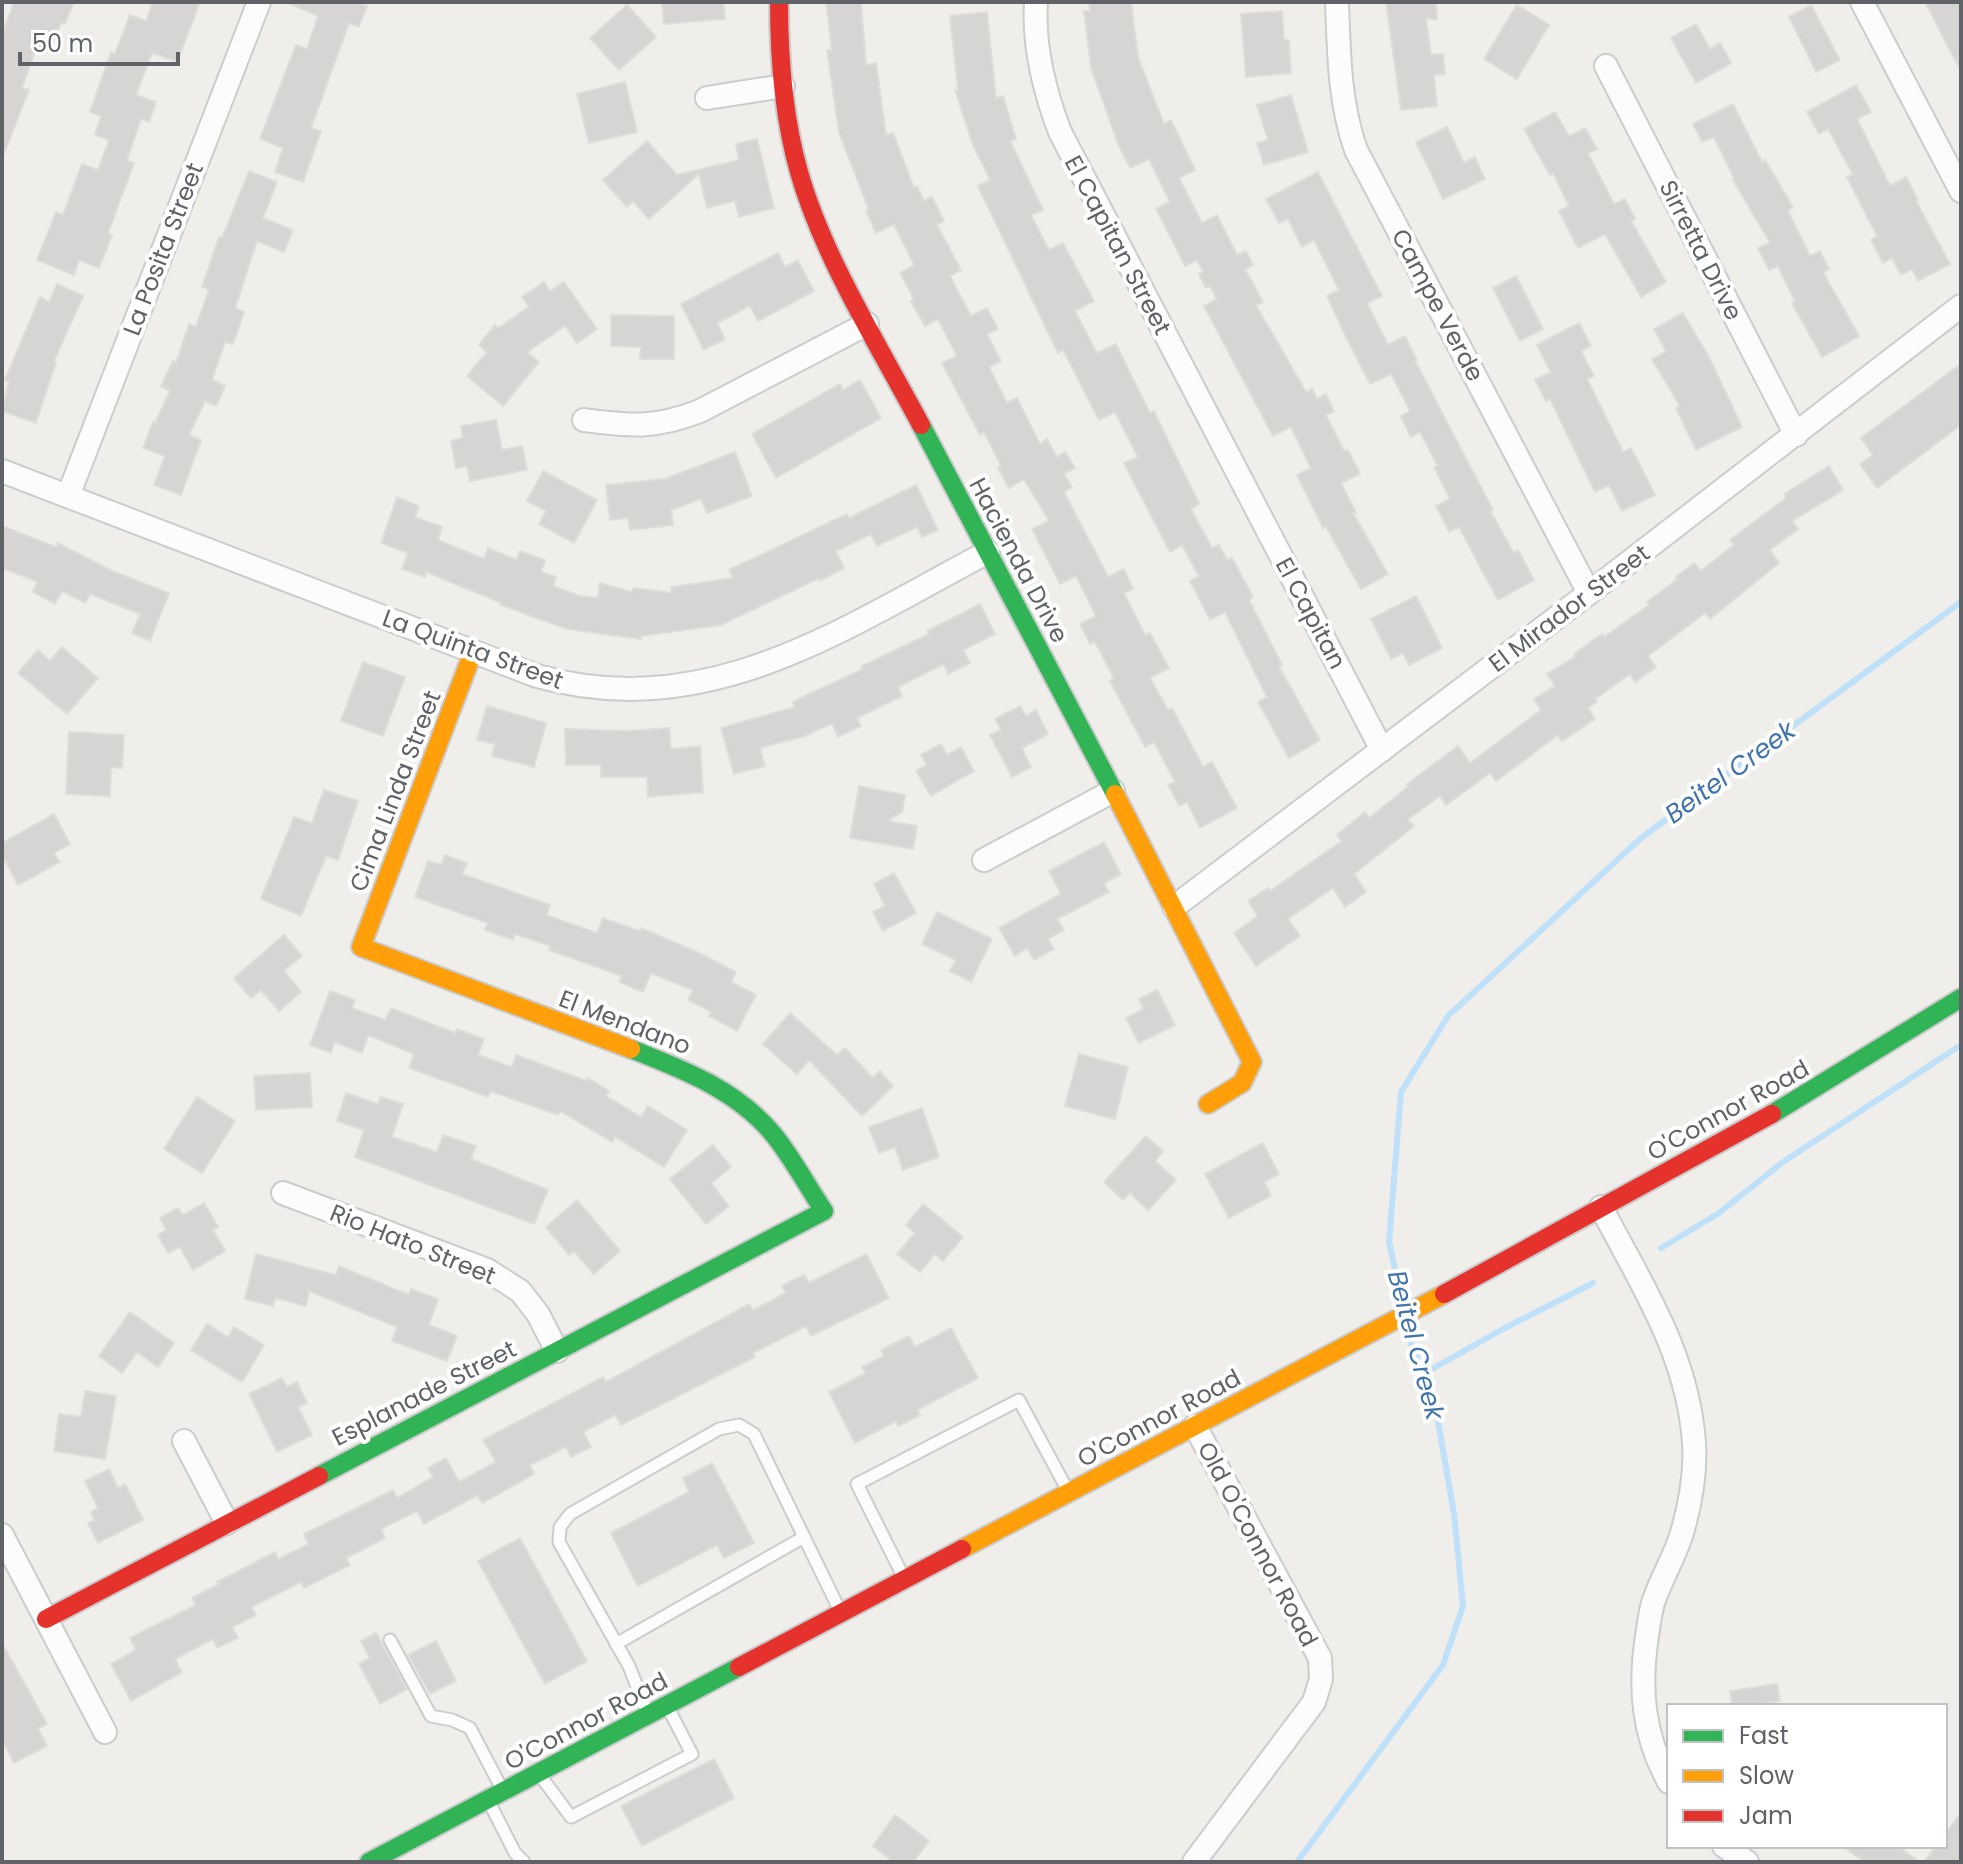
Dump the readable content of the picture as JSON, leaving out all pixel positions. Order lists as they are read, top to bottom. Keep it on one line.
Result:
{"streets":{"street":["El Capitan Street","La Posita Street","Sirretta Drive","Campe Verde","Hacienda Drive","El Mirador Street","El Capitan","La Quinta Street","Cima Linda Street","El Mendano","O'Connor Road","Rio Hato Street","Esplanade Street","Old O'Connor Road"]},"crossings":[["El Capitan Street","El Capitan"],["La Posita Street","La Quinta Street"],["Sirretta Drive","El Mirador Street"],["Campe Verde","El Mirador Street"],["Hacienda Drive","El Mirador Street"],["Hacienda Drive","La Quinta Street"],["El Mirador Street","El Capitan"],["La Quinta Street","Cima Linda Street"],["Cima Linda Street","El Mendano"],["El Mendano","Esplanade Street"],["O'Connor Road","Old O'Connor Road"],["Rio Hato Street","Esplanade Street"]],"water":["Beitel Creek"],"legend":["Fast","Slow","Jam"],"scale_bar":"50 m"}
